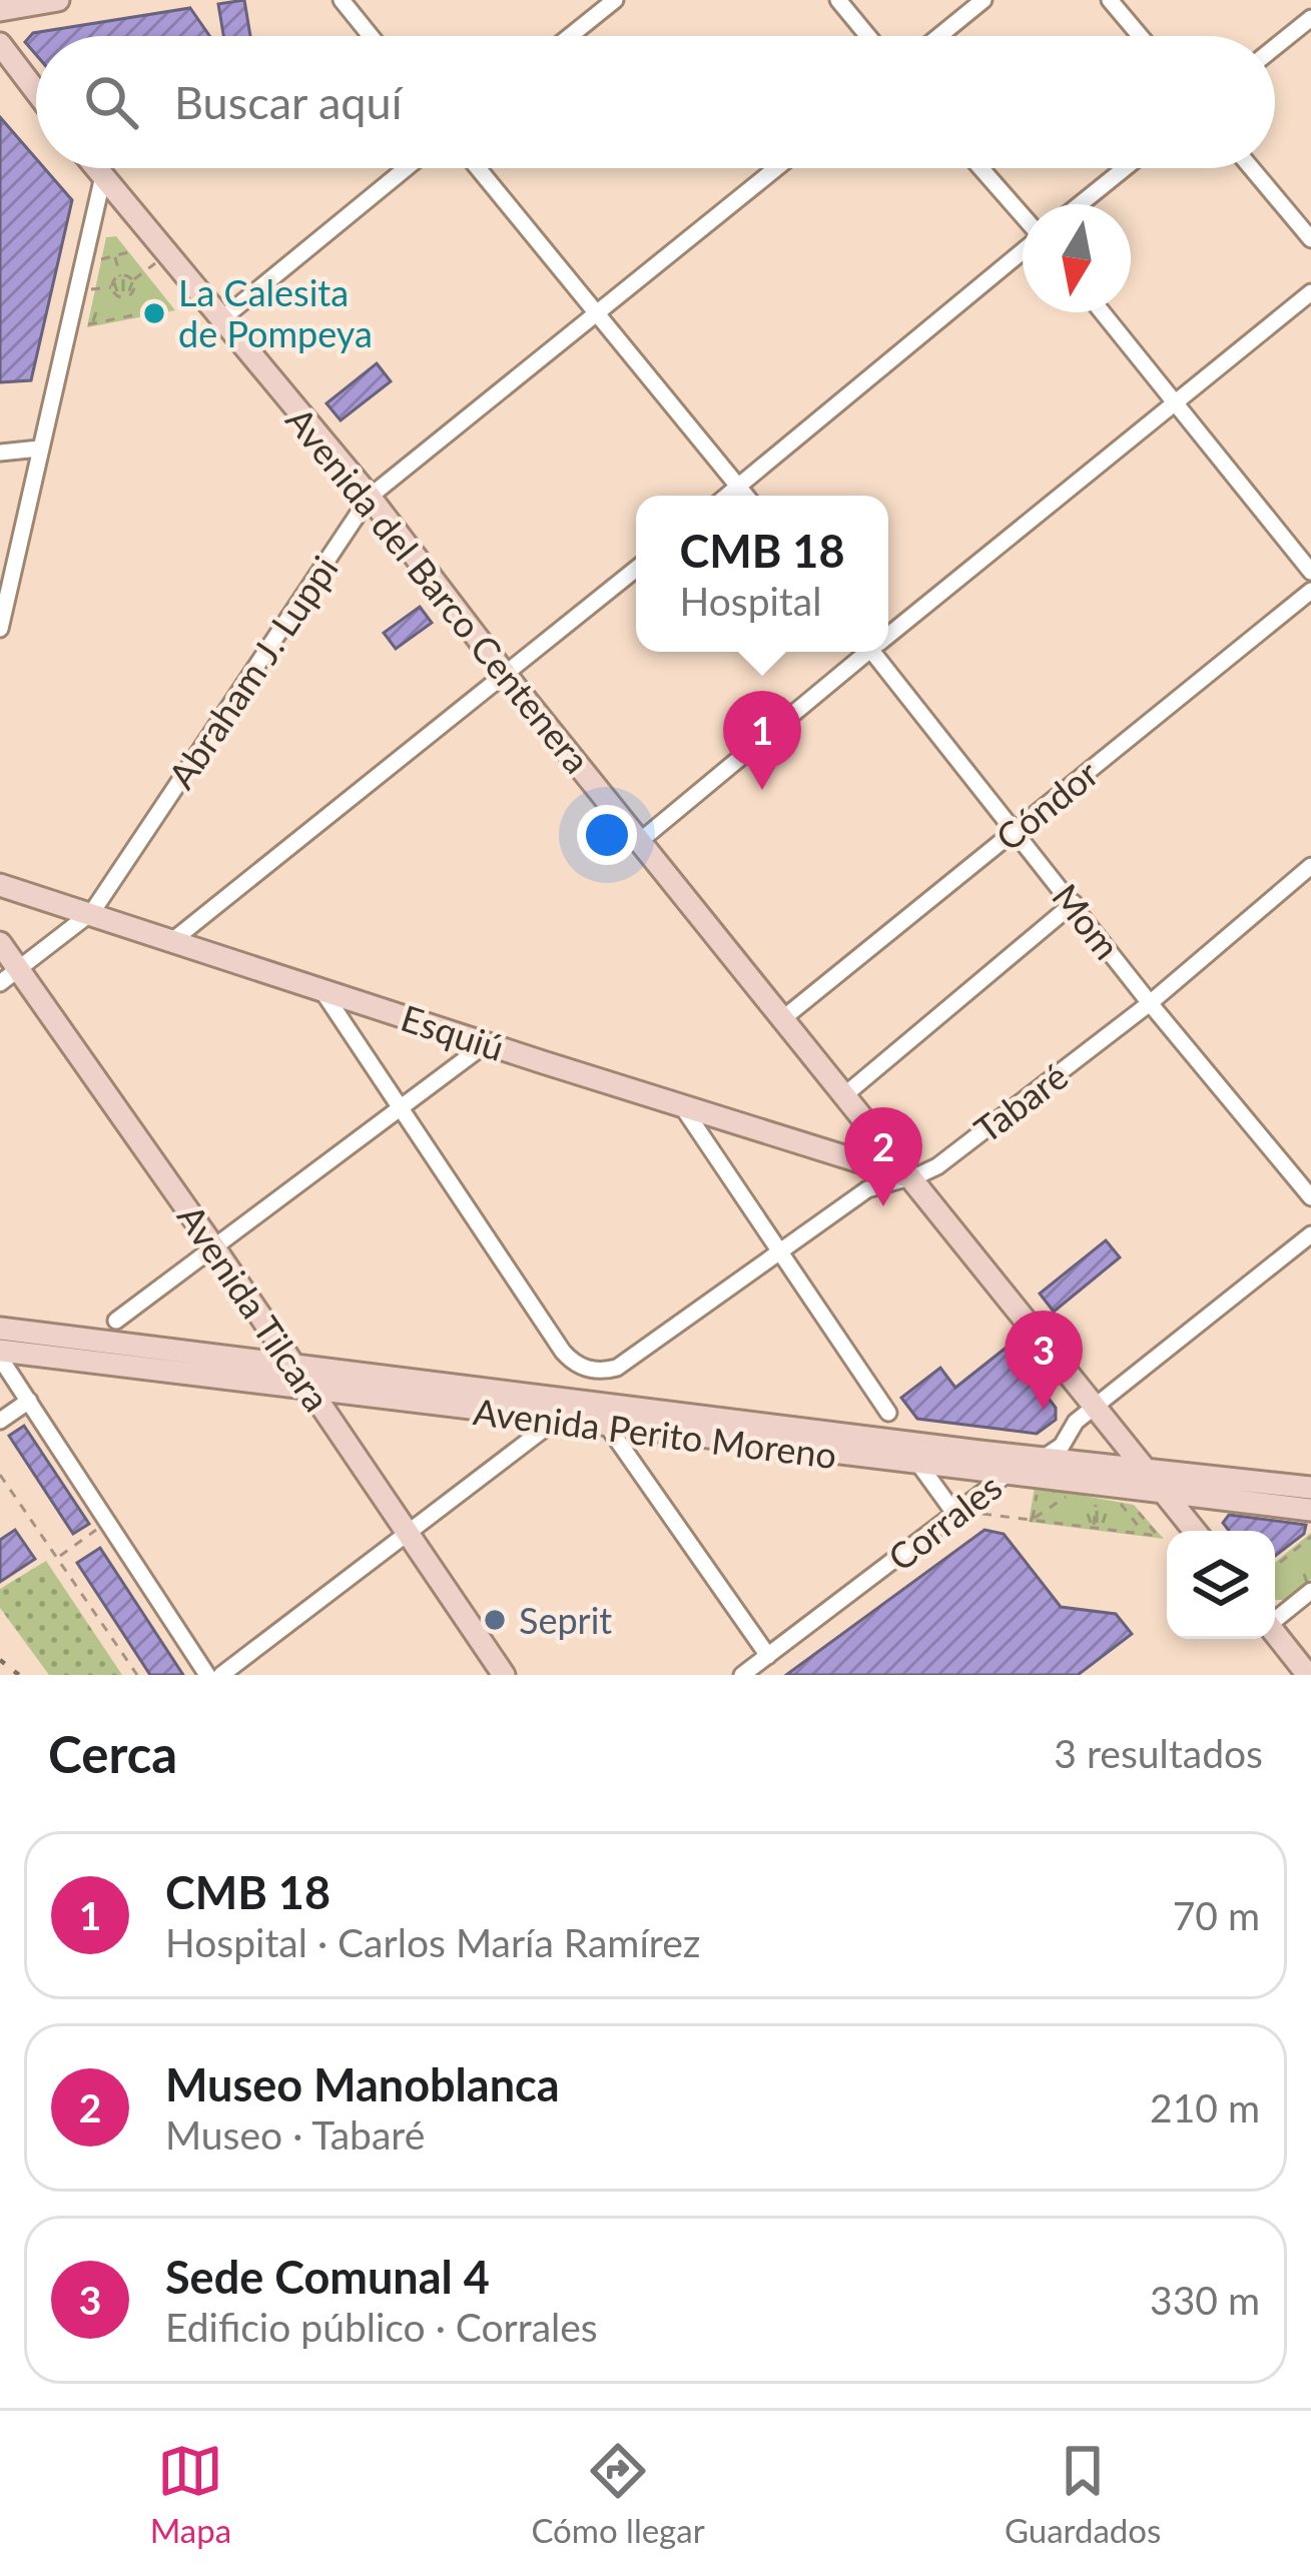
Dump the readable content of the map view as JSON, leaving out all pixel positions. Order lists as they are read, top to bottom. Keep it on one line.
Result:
{"streets":{"main road":["Avenida del Barco Centenera","Esquiú","Avenida Tilcara","Avenida Perito Moreno"],"street":["Abraham J. Luppi","Cóndor","Mom","Tabaré","Corrales"]},"crossings":[["Avenida del Barco Centenera","Abraham J. Luppi"],["Avenida del Barco Centenera","Cóndor"],["Avenida del Barco Centenera","Esquiú"],["Avenida del Barco Centenera","Tabaré"],["Avenida del Barco Centenera","Avenida Perito Moreno"],["Avenida del Barco Centenera","Corrales"],["Abraham J. Luppi","Esquiú"],["Abraham J. Luppi","Avenida Tilcara"],["Cóndor","Mom"],["Mom","Tabaré"],["Esquiú","Tabaré"],["Avenida Tilcara","Avenida Perito Moreno"],["Avenida Perito Moreno","Corrales"]],"places":["La Calesita de Pompeya","Seprit"],"north":"bottom","page":{"search":"Buscar aquí","popup":["CMB 18","Hospital"],"pins":["1","2","3"],"heading":["Cerca","3 resultados"],"list":[{"mark":"1","name":"CMB 18","note":"Hospital · Carlos María Ramírez","value":"70 m"},{"mark":"2","name":"Museo Manoblanca","note":"Museo · Tabaré","value":"210 m"},{"mark":"3","name":"Sede Comunal 4","note":"Edificio público · Corrales","value":"330 m"}],"nav":["Mapa","Cómo llegar","Guardados"]}}
